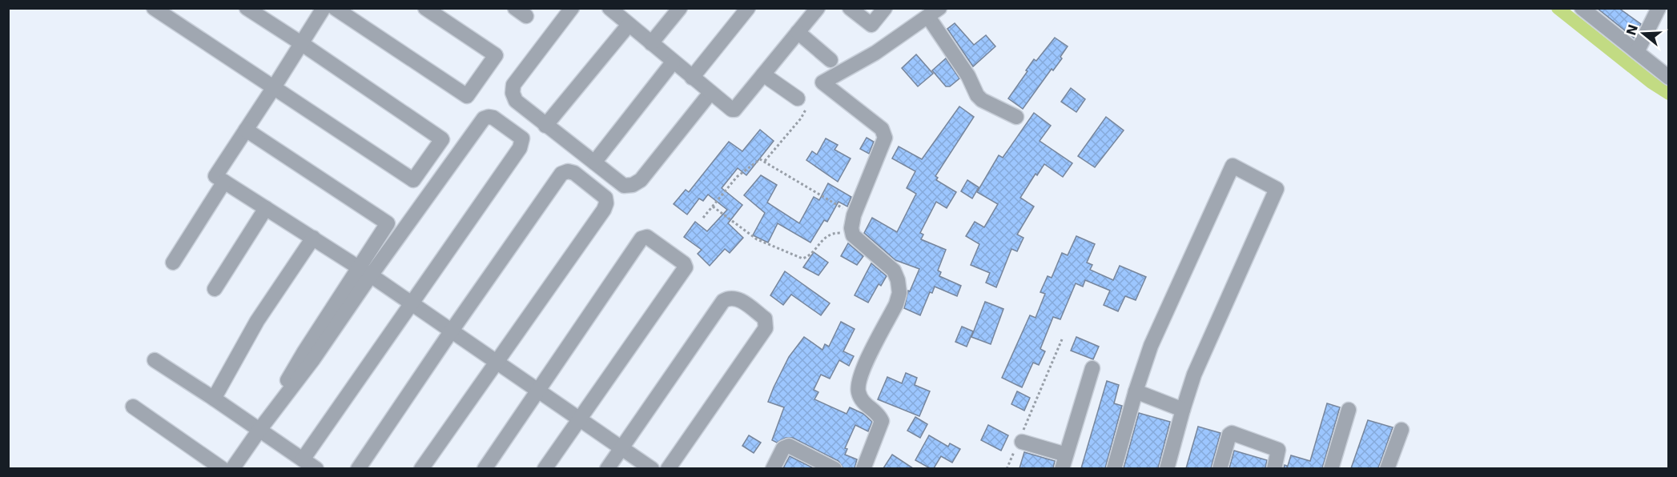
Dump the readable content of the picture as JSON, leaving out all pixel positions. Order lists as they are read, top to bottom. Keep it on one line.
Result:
{"north":"left"}
